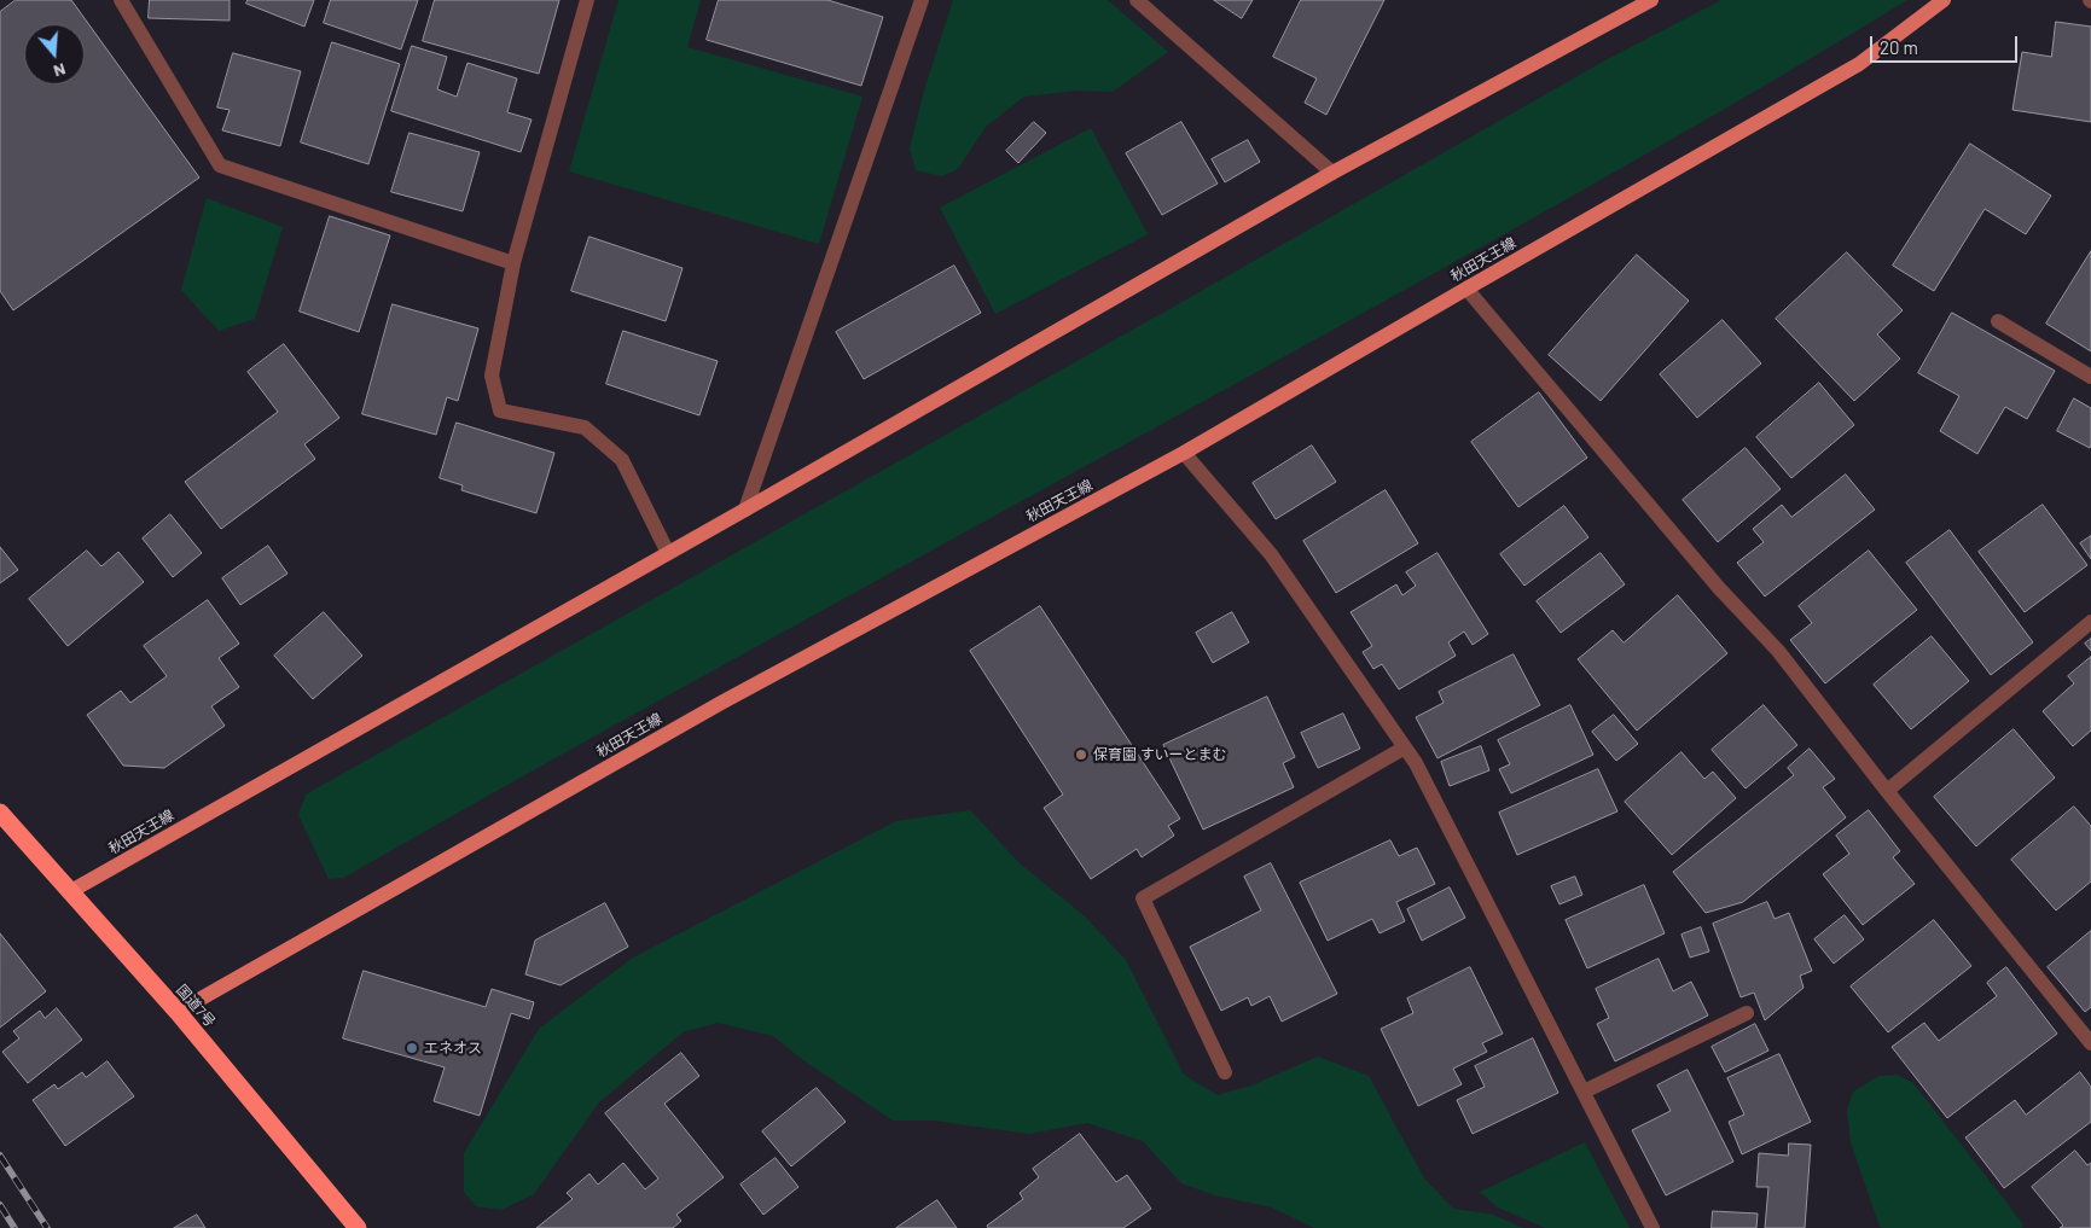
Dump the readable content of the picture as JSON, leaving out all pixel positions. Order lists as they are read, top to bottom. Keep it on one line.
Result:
{"streets":{"highway":["国道7号"],"main road":["秋田天王線"]},"crossings":[["秋田天王線","国道7号"]],"places":["保育園 すいーとまむ","エネオス"],"scale_bar":"20 m","north":"bottom"}
